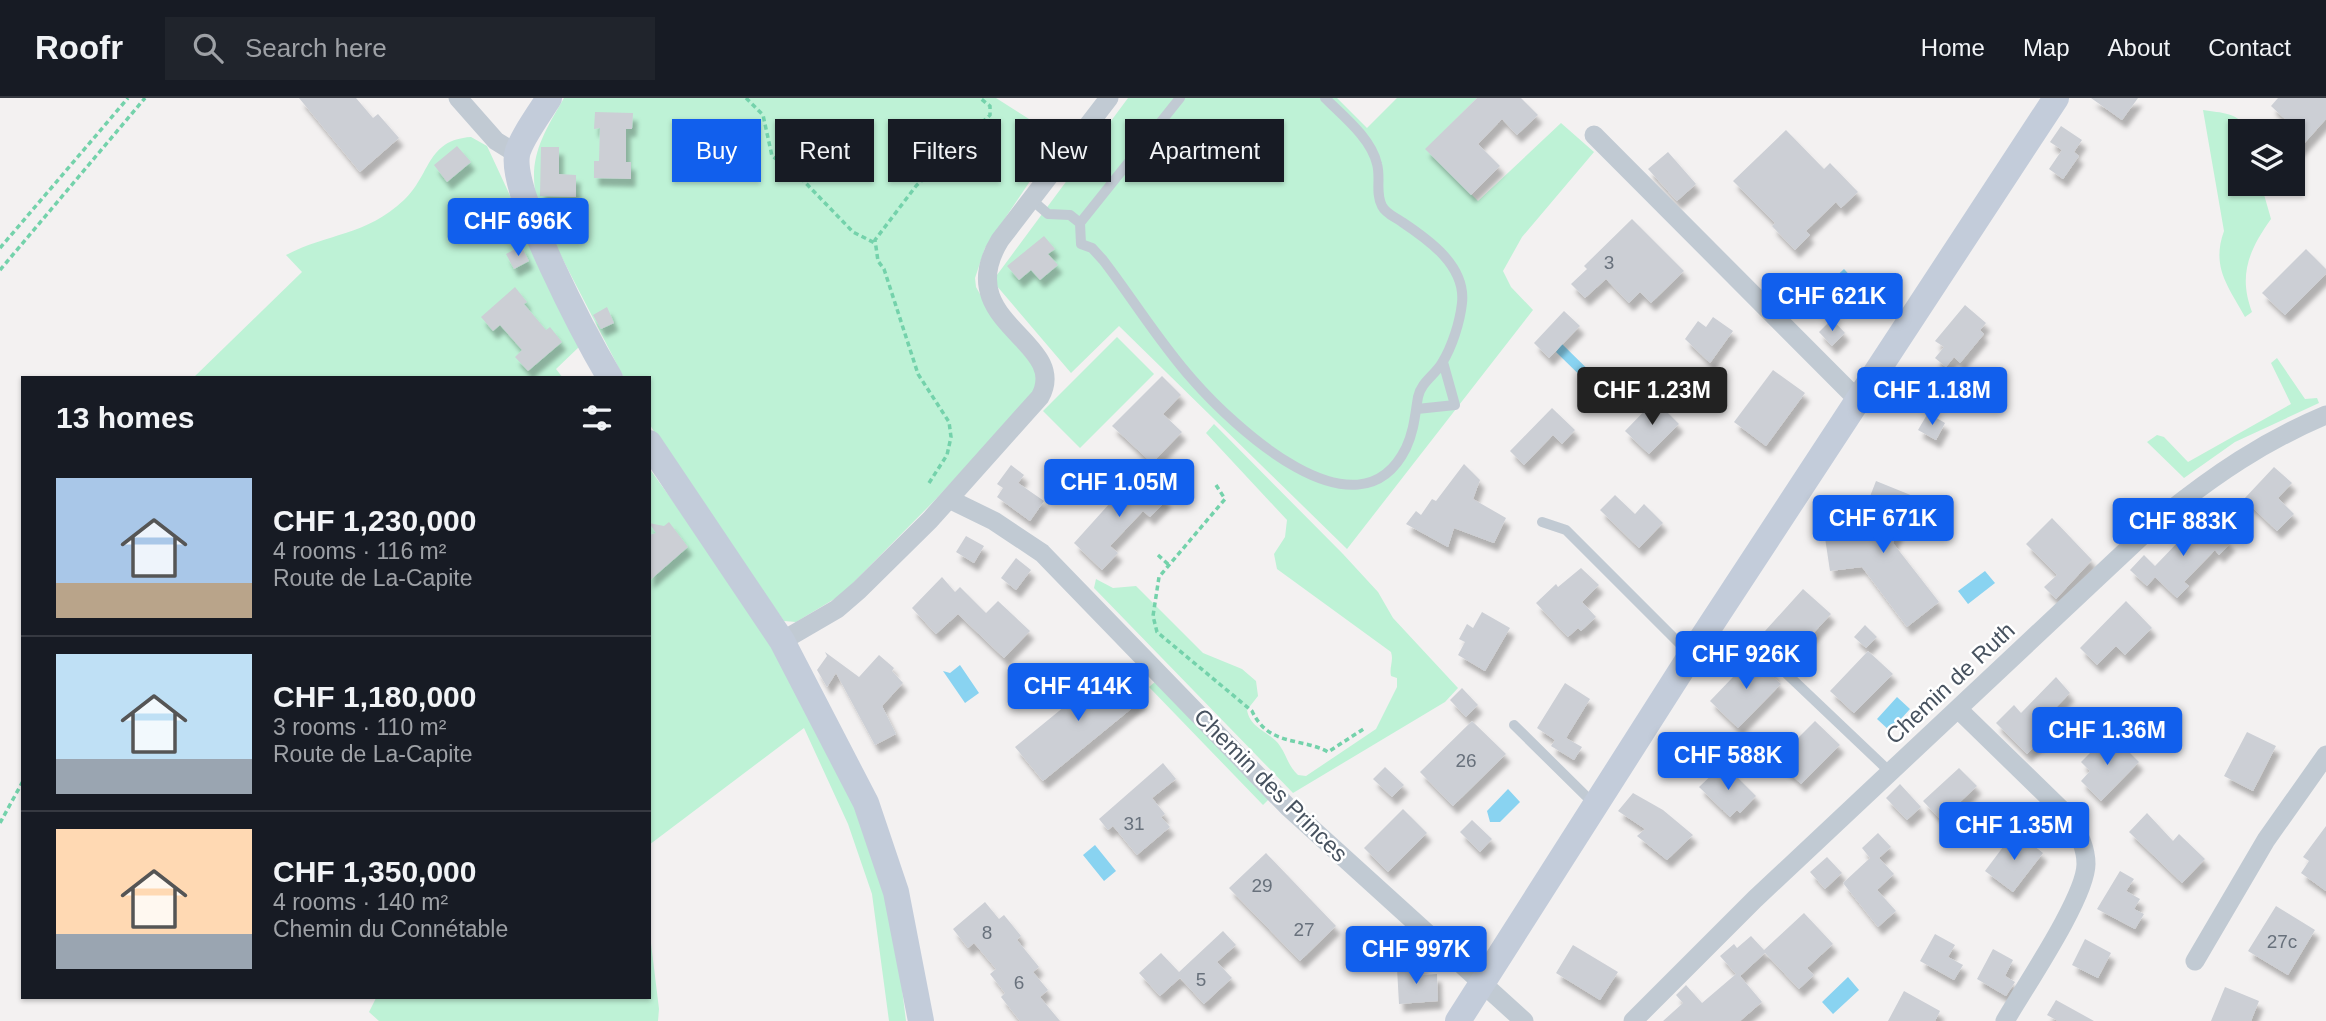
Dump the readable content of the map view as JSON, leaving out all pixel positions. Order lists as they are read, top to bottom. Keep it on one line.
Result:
{"streets":{"street":["Chemin de Ruth","Chemin des Princes"]},"house_numbers":["3","26","31","29","27","8","27c","5","6"],"page":{"header":"Roofr","search":"Search here","nav":["Home","Map","About","Contact"],"chip":["Buy","Rent","Filters","New","Apartment"],"price":["CHF 696K","CHF 621K","CHF 1.23M","CHF 1.18M","CHF 1.05M","CHF 671K","CHF 883K","CHF 926K","CHF 414K","CHF 1.36M","CHF 588K","CHF 1.35M","CHF 997K"],"heading":"13 homes","list":[{"name":"CHF 1,230,000","note":"4 rooms · 116 m² · Route de La-Capite"},{"name":"CHF 1,180,000","note":"3 rooms · 110 m² · Route de La-Capite"},{"name":"CHF 1,350,000","note":"4 rooms · 140 m² · Chemin du Connétable"}]}}
